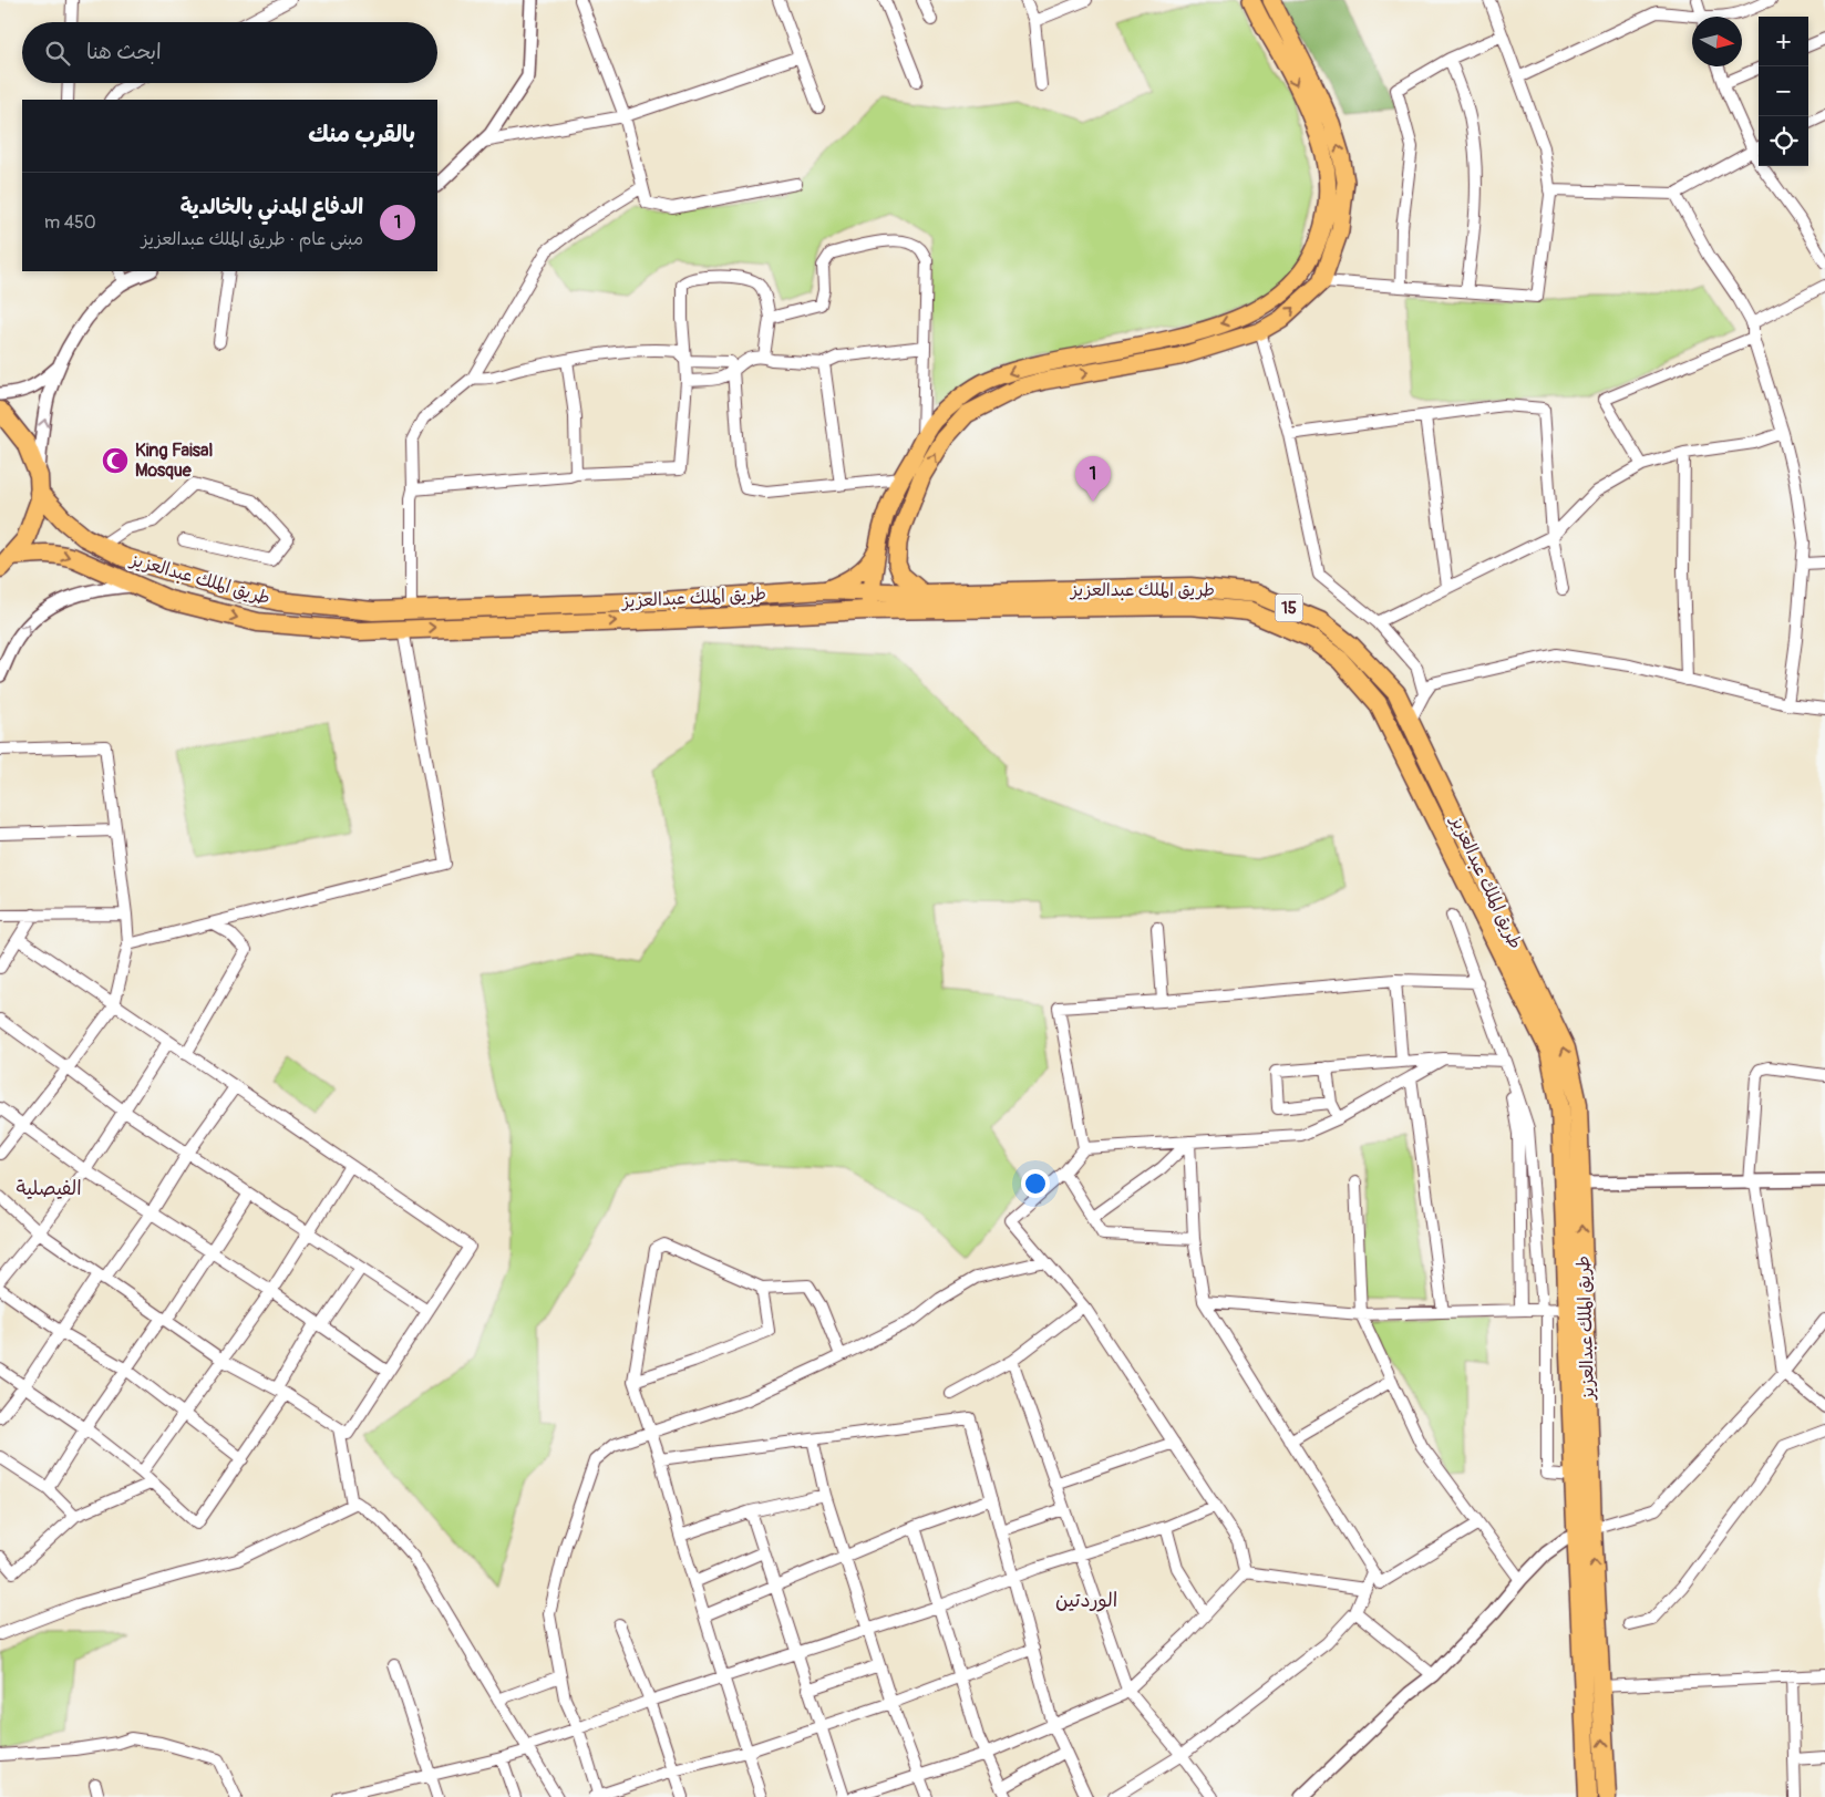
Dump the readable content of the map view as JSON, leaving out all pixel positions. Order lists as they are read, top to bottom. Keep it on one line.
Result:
{"streets":{"highway":["طريق الملك عبدالعزيز","15"]},"districts":["الفيصلية","الوردتين"],"places":{"mosque":["King Faisal Mosque"]},"north":"right","page":{"map_buttons":["+","−"],"search":"ابحث هنا","heading":"بالقرب منك","list":[{"mark":"1","name":"الدفاع المدني بالخالدية","note":"مبنى عام · طريق الملك عبدالعزيز","value":"450 m"}],"pins":"1"}}
